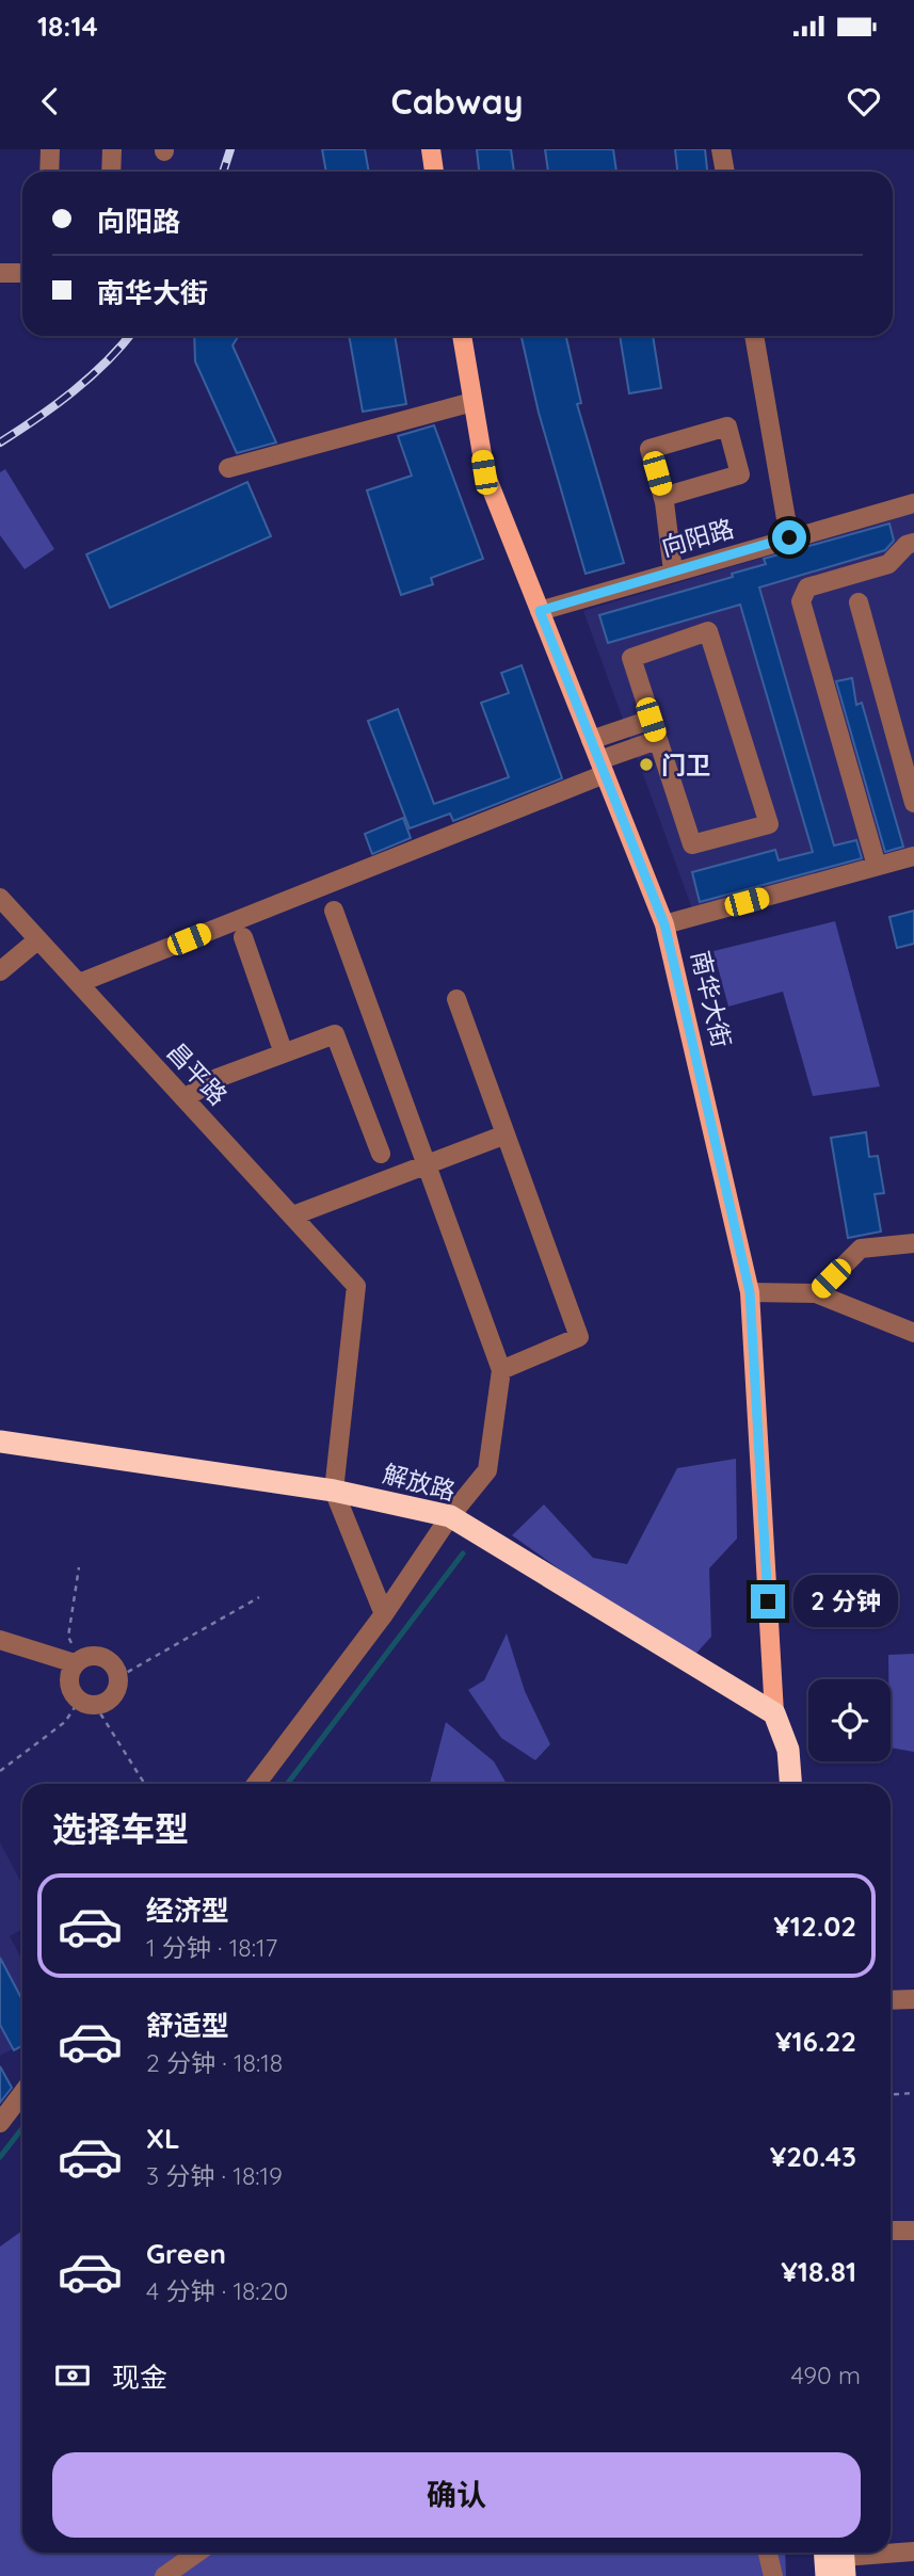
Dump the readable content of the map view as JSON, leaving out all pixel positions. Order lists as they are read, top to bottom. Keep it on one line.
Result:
{"streets":{"highway":["南华大街","解放路"],"street":["向阳路","昌平路"]},"crossings":[["向阳路","南华大街"],["南华大街","解放路"],["昌平路","解放路"]],"places":["门卫"],"page":{"status":"18:14","header":"Cabway","banner":["向阳路","南华大街"],"bubble":"2 分钟","heading":"选择车型","list":[{"name":"经济型","note":"1 分钟 · 18:17","value":"¥12.02"},{"name":"舒适型","note":"2 分钟 · 18:18","value":"¥16.22"},{"name":"XL","note":"3 分钟 · 18:19","value":"¥20.43"},{"name":"Green","note":"4 分钟 · 18:20","value":"¥18.81"}],"pay":["现金","490 m"],"buttons":"确认"}}
